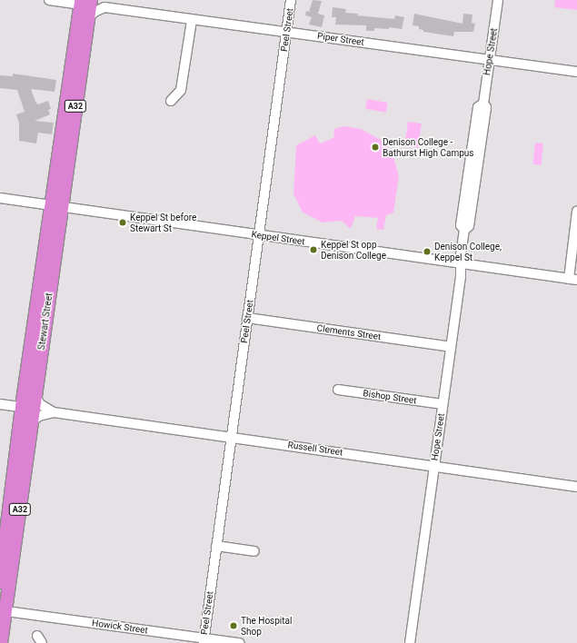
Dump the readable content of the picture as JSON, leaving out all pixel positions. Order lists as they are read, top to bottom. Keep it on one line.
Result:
{"streets":{"highway":["A32","Stewart Street"],"street":["Peel Street","Piper Street","Hope Street","Keppel Street","Clements Street","Bishop Street","Russell Street","Howick Street"]},"crossings":[["Peel Street","Piper Street"],["Peel Street","Keppel Street"],["Peel Street","Clements Street"],["Peel Street","Russell Street"],["Peel Street","Howick Street"],["Piper Street","Hope Street"],["Hope Street","Keppel Street"],["Hope Street","Clements Street"],["Hope Street","Bishop Street"],["Hope Street","Russell Street"],["Keppel Street","Stewart Street"],["Stewart Street","Russell Street"],["Stewart Street","Howick Street"]],"places":["Denison College - Bathurst High Campus","Keppel St before Stewart St","Keppel St opp Denison College","Denison College, Keppel St","The Hospital Shop"]}
